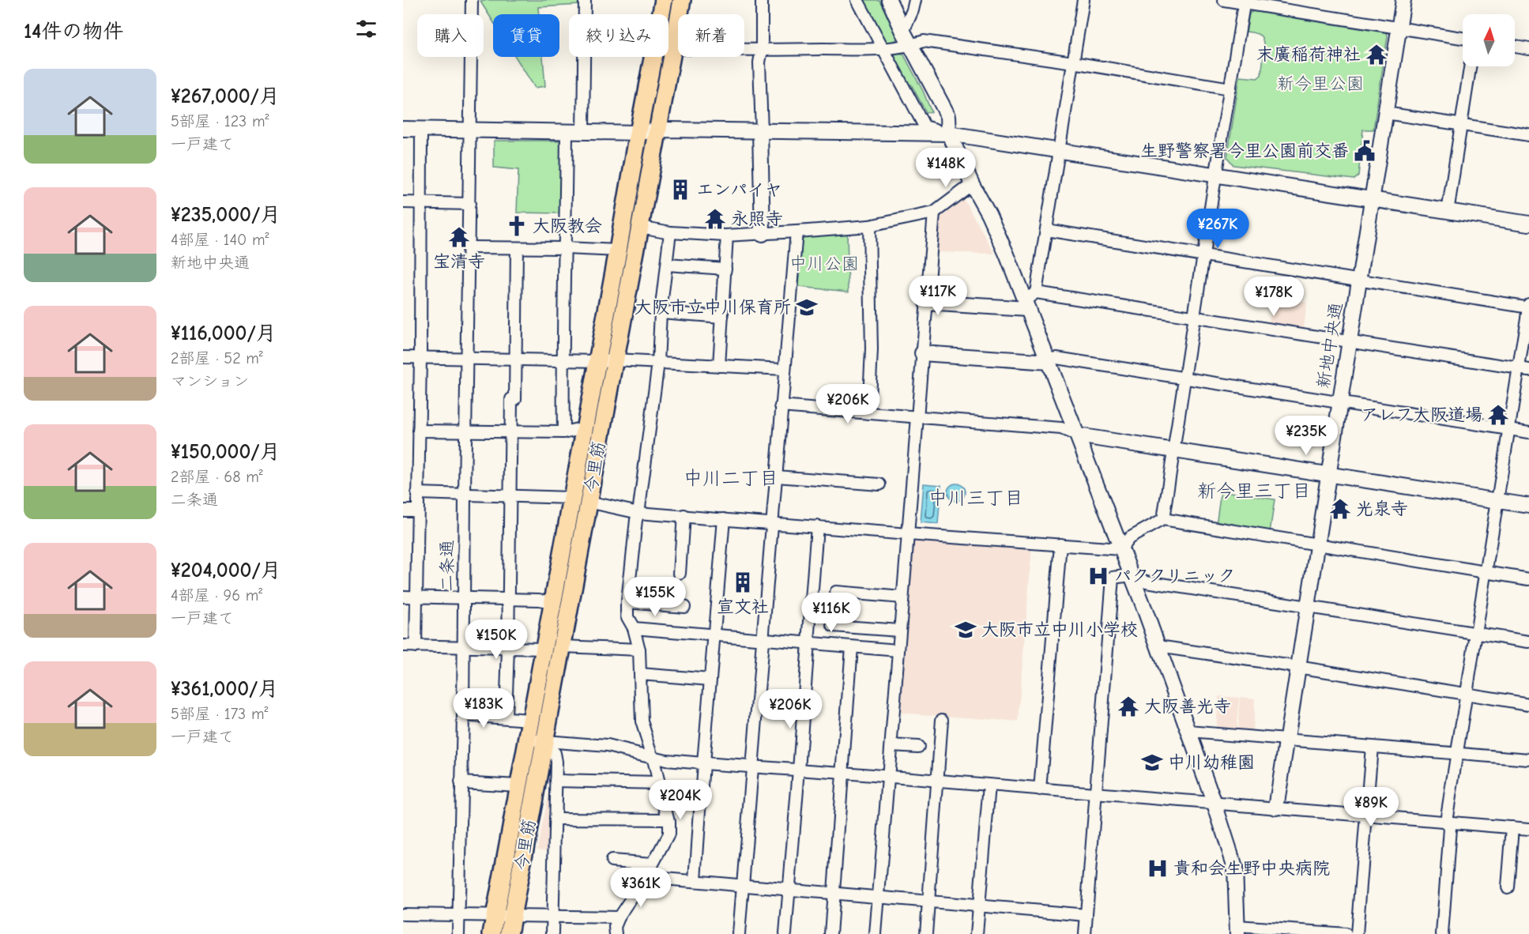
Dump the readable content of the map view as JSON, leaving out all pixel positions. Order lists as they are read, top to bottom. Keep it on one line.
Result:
{"streets":{"main road":["今里筋"],"street":["新地中央通","二条通"]},"districts":["中川二丁目","新今里三丁目","中川三丁目"],"parks":["新今里公園","中川公園"],"places":{"temple":["末廣稲荷神社","永照寺","宝清寺","アレフ大阪道場","光泉寺","大阪善光寺"],"public building":["生野警察署今里公園前交番"],"building":["エンパイヤ","宣文社"],"church":["大阪教会"],"school or university":["大阪市立中川保育所","大阪市立中川小学校","中川幼稚園"],"hospital":["パククリニック","貴和会生野中央病院"]},"north":"top","page":{"heading":"14件の物件","chip":["購入","賃貸","絞り込み","新着"],"list":[{"name":"¥267,000/月","note":"5部屋 · 123 m² · 一戸建て"},{"name":"¥235,000/月","note":"4部屋 · 140 m² · 新地中央通"},{"name":"¥116,000/月","note":"2部屋 · 52 m² · マンション"},{"name":"¥150,000/月","note":"2部屋 · 68 m² · 二条通"},{"name":"¥204,000/月","note":"4部屋 · 96 m² · 一戸建て"},{"name":"¥361,000/月","note":"5部屋 · 173 m² · 一戸建て"}],"price":["¥148K","¥267K","¥117K","¥178K","¥206K","¥235K","¥155K","¥116K","¥150K","¥183K","¥206K","¥204K","¥89K","¥361K"]}}
